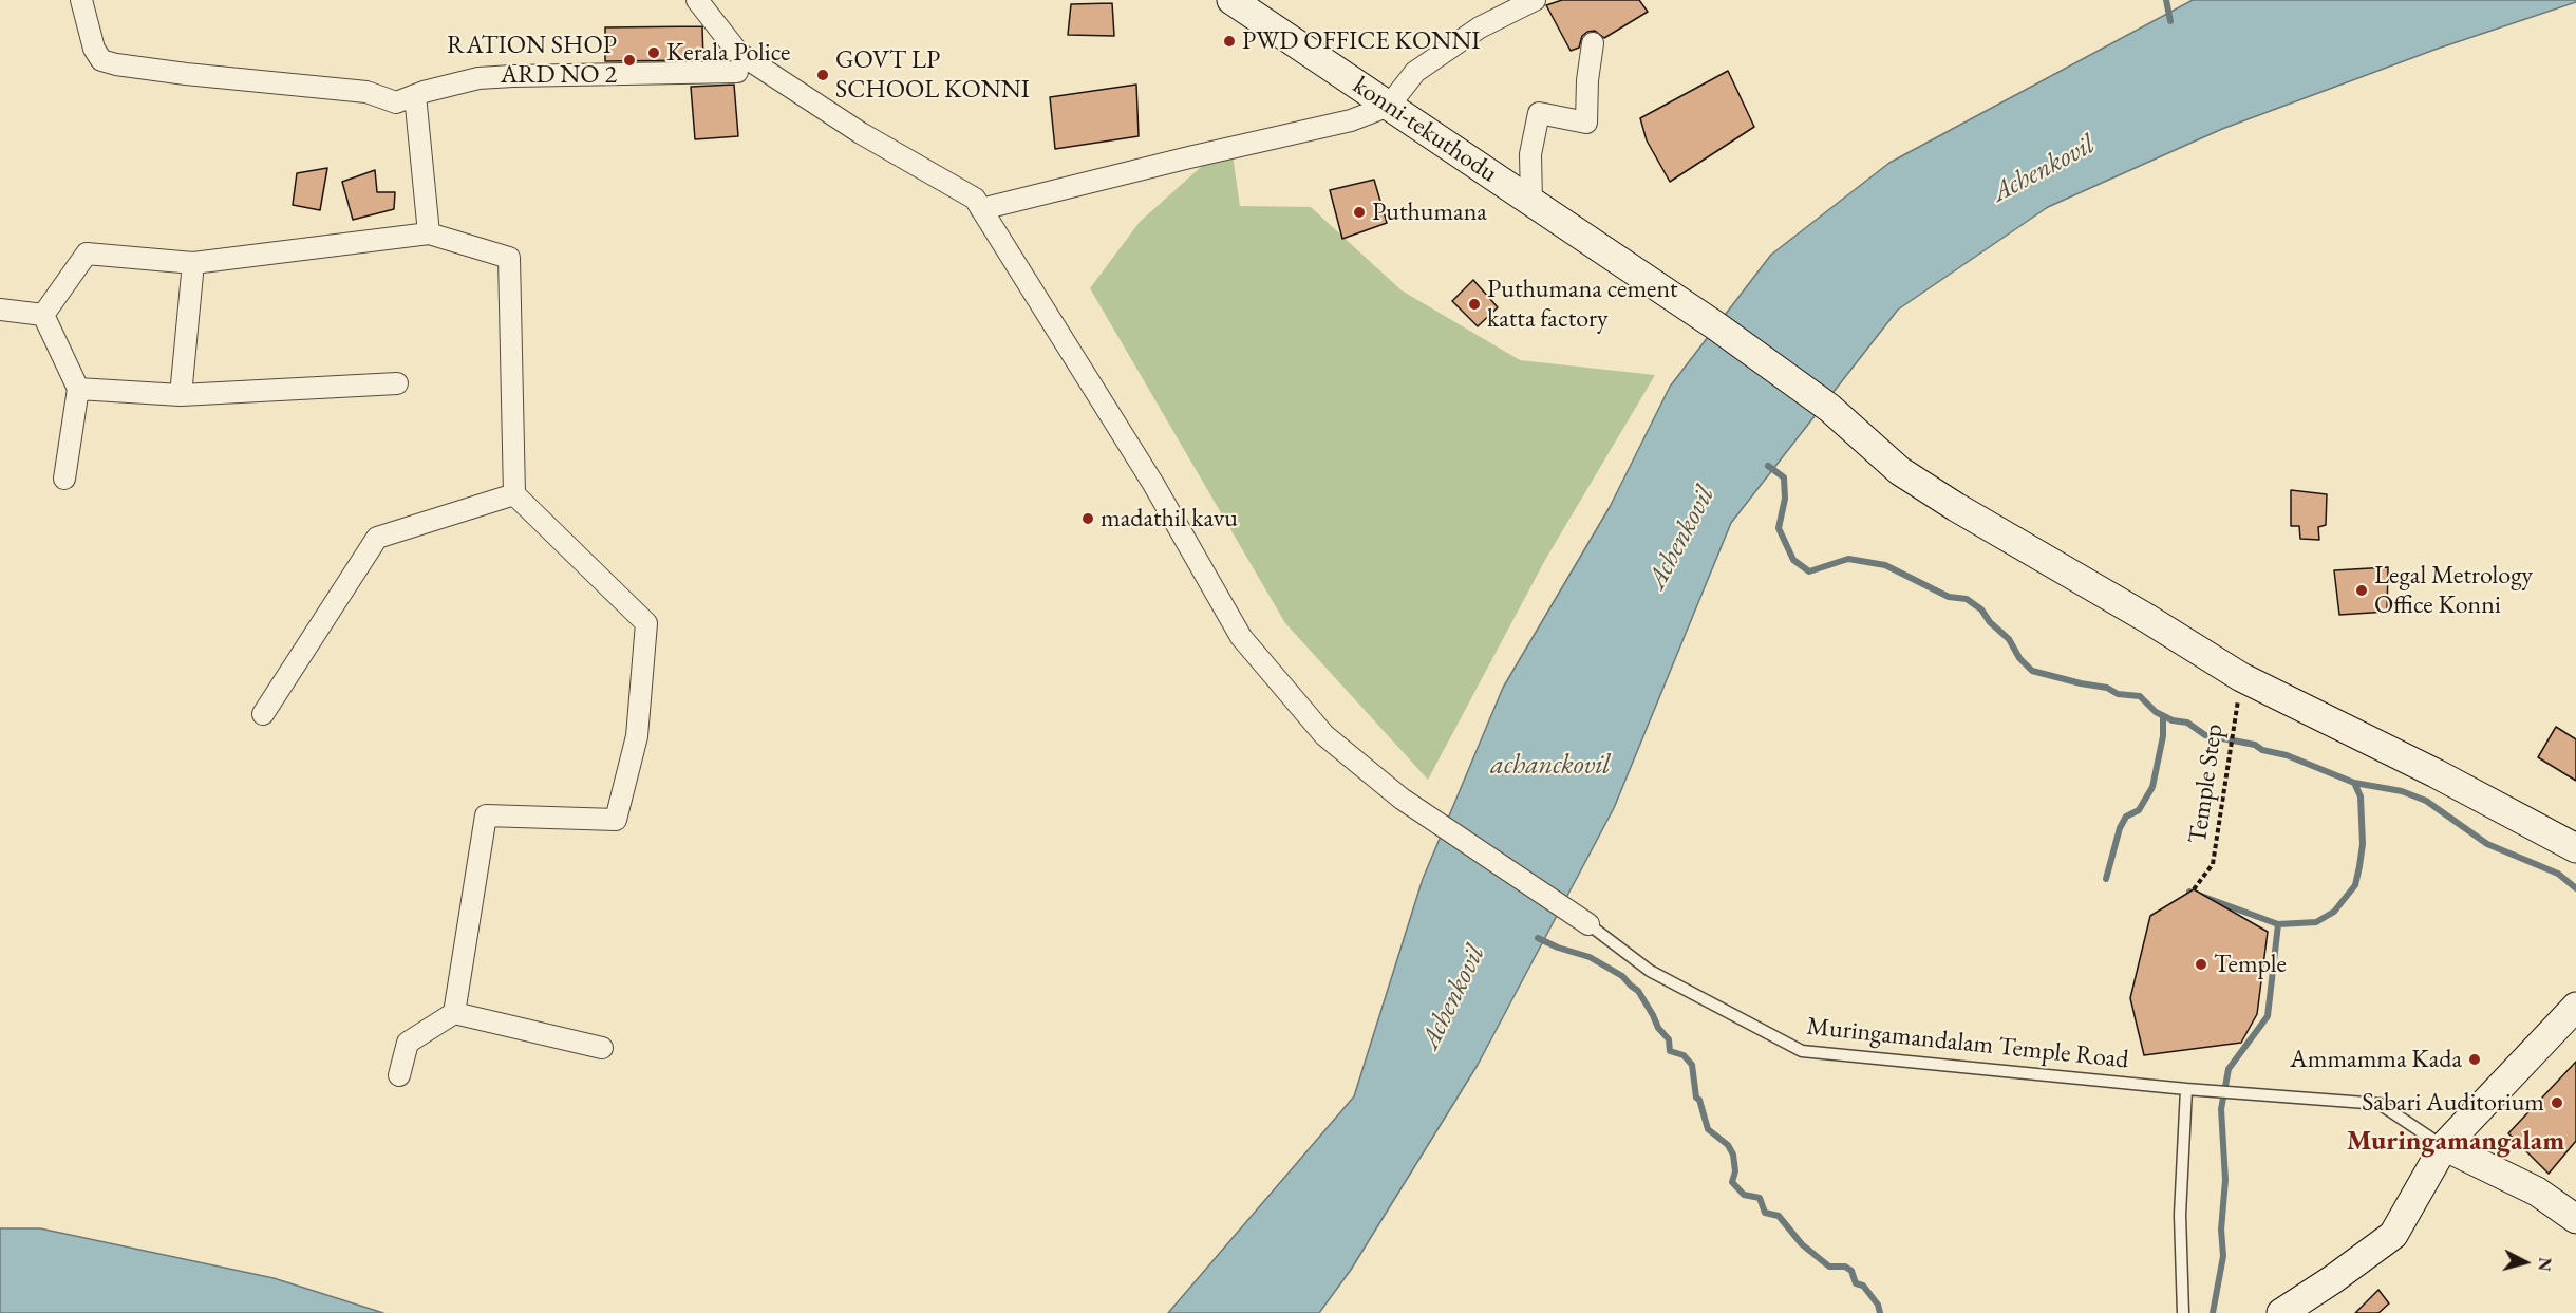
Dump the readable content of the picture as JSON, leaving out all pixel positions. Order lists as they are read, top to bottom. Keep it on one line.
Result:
{"streets":{"main road":["konni-tekuthodu"],"lane":["Muringamandalam Temple Road"],"path":["Temple Step"]},"crossings":[["konni-tekuthodu","Temple Step"]],"districts":["Muringamangalam"],"water":["Achenkovil","achanckovil"],"places":["PWD OFFICE KONNI","Kerala Police","RATION SHOP ARD NO 2","GOVT LP SCHOOL KONNI","Puthumana","Puthumana cement katta factory","madathil kavu","Legal Metrology Office Konni","Temple","Ammamma Kada","Sabari Auditorium"],"north":"right"}
